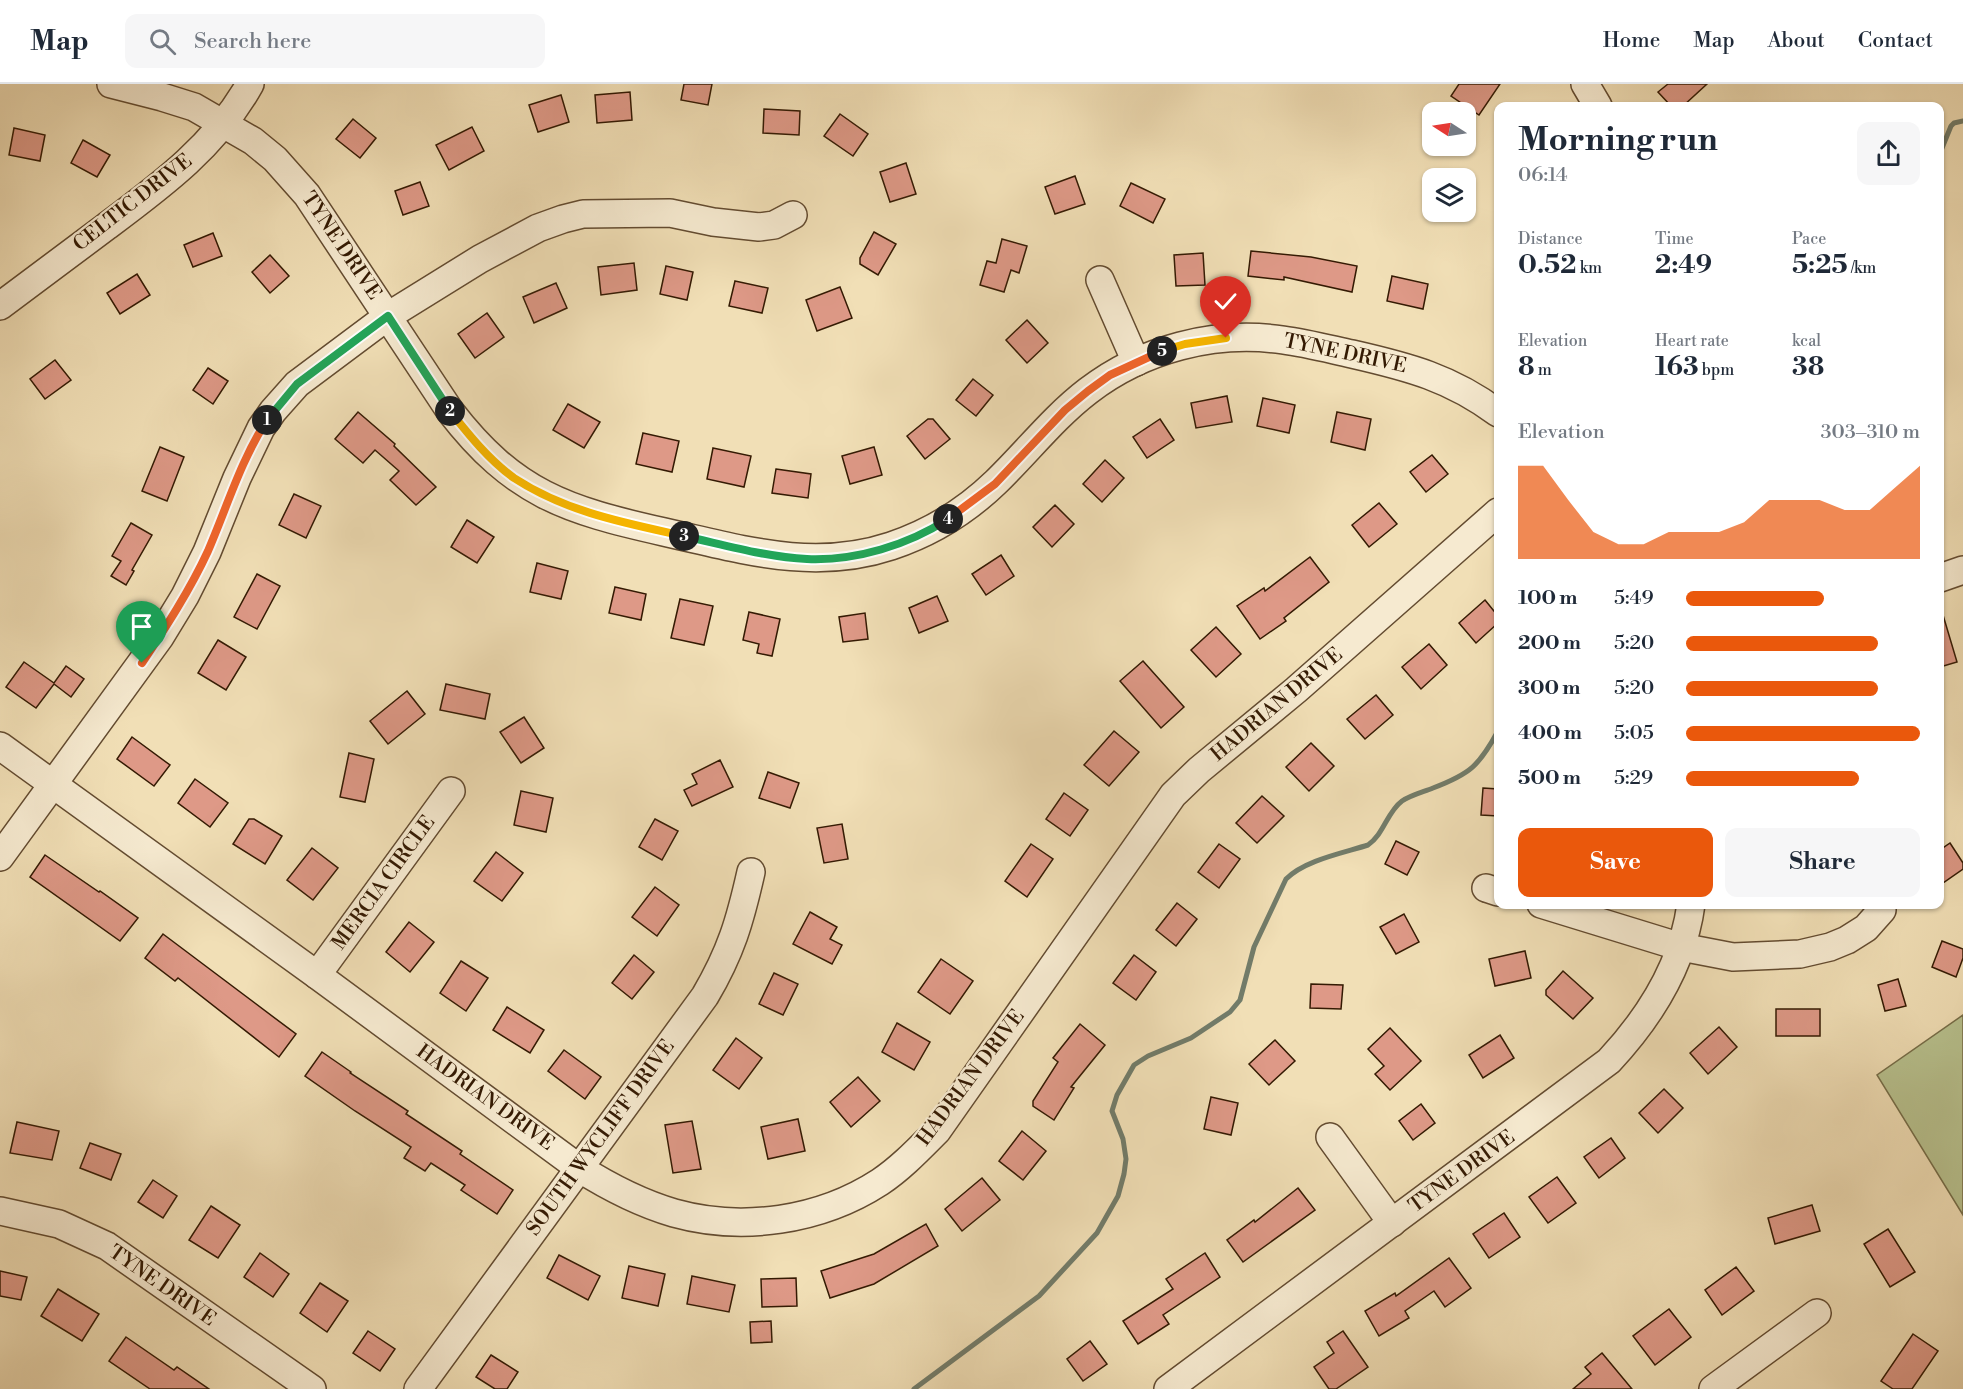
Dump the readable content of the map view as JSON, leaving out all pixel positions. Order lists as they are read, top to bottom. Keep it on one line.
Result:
{"streets":{"street":["CELTIC DRIVE","TYNE DRIVE","HADRIAN DRIVE","MERCIA CIRCLE","SOUTH WYCLIFF DRIVE"]},"crossings":[["CELTIC DRIVE","TYNE DRIVE"],["HADRIAN DRIVE","MERCIA CIRCLE"],["HADRIAN DRIVE","SOUTH WYCLIFF DRIVE"]],"north":"left","page":{"header":"Map","search":"Search here","nav":["Home","Map","About","Contact"],"heading":["Morning run","06:14"],"stats":[["Distance","0.52 km"],["Time","2:49"],["Pace","5:25 /km"],["Elevation","8 m"],["Heart rate","163 bpm"],["kcal","38"]],"pins":["5","2","1","4","3"],"chart":["Elevation","303–310 m"],"list":[{"name":"100 m","note":"5:49"},{"name":"200 m","note":"5:20"},{"name":"300 m","note":"5:20"},{"name":"400 m","note":"5:05"},{"name":"500 m","note":"5:29"}],"buttons":["Save","Share"]}}
